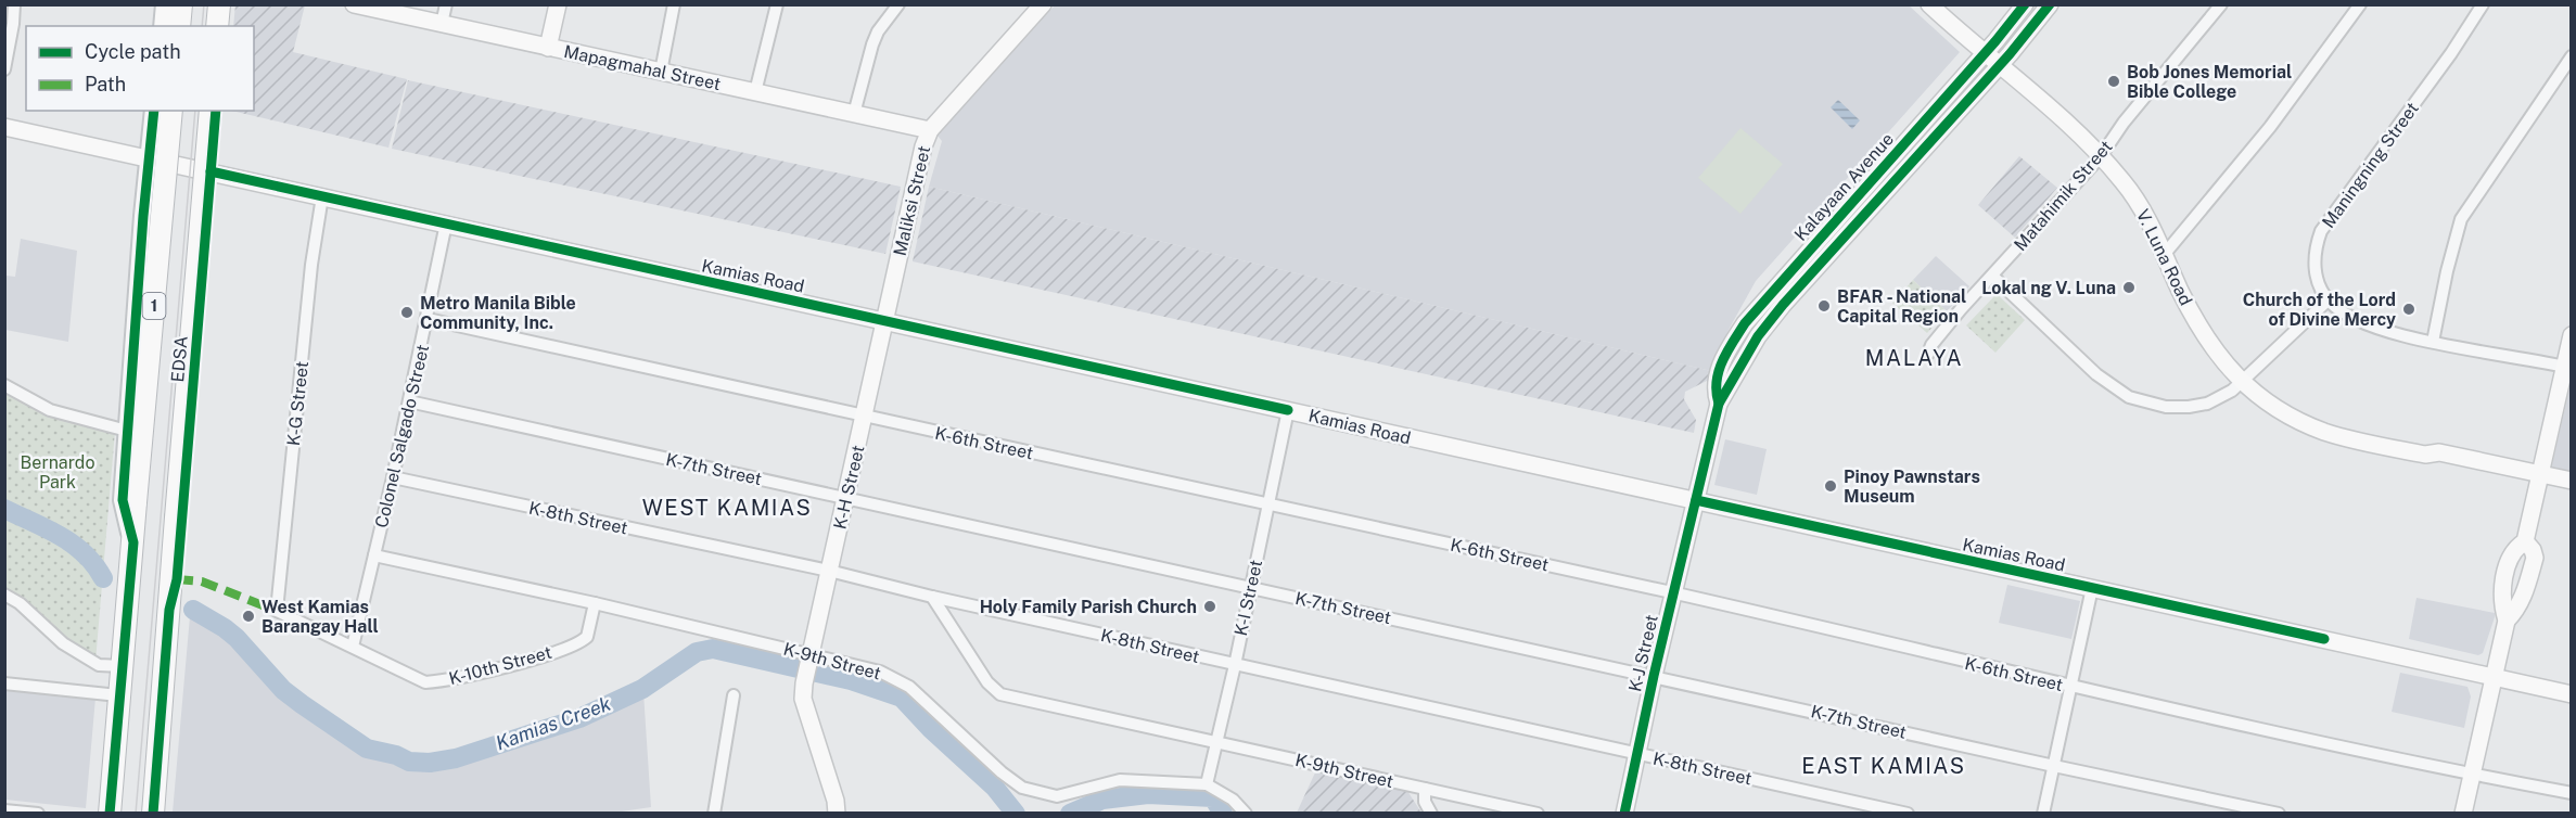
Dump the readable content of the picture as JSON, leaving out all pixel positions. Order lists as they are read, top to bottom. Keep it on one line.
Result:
{"streets":{"highway":["1","EDSA"],"main road":["Mapagmahal Street","Kalayaan Avenue","Maliksi Street","V. Luna Road","Kamias Road","K-H Street","K-J Street"],"street":["Maningning Street","Matahimik Street","K-G Street","Colonel Salgado Street","K-6th Street","K-7th Street","K-8th Street","K-I Street","K-9th Street","K-10th Street"]},"crossings":[["Mapagmahal Street","Maliksi Street"],["Kalayaan Avenue","V. Luna Road"],["Kalayaan Avenue","Kamias Road"],["Kalayaan Avenue","K-J Street"],["Matahimik Street","V. Luna Road"],["Maliksi Street","Kamias Road"],["Maliksi Street","K-H Street"],["Kamias Road","EDSA"],["Kamias Road","K-G Street"],["Kamias Road","Colonel Salgado Street"],["Kamias Road","K-H Street"],["Kamias Road","K-I Street"],["Kamias Road","K-J Street"],["K-G Street","K-10th Street"],["Colonel Salgado Street","K-6th Street"],["Colonel Salgado Street","K-7th Street"],["Colonel Salgado Street","K-8th Street"],["Colonel Salgado Street","K-9th Street"],["Colonel Salgado Street","K-10th Street"],["K-6th Street","K-H Street"],["K-6th Street","K-I Street"],["K-6th Street","K-J Street"],["K-7th Street","K-H Street"],["K-7th Street","K-I Street"],["K-7th Street","K-J Street"],["K-H Street","K-8th Street"],["K-H Street","K-9th Street"],["K-8th Street","K-I Street"],["K-8th Street","K-J Street"],["K-8th Street","K-9th Street"],["K-I Street","K-9th Street"],["K-9th Street","K-10th Street"]],"districts":["MALAYA","WEST KAMIAS","EAST KAMIAS"],"water":["Kamias Creek"],"parks":["Bernardo Park"],"places":["Bob Jones Memorial Bible College","Lokal ng V. Luna","BFAR - National Capital Region","Church of the Lord of Divine Mercy","Metro Manila Bible Community, Inc.","Pinoy Pawnstars Museum","Holy Family Parish Church","West Kamias Barangay Hall"],"legend":["Cycle path","Path"]}
